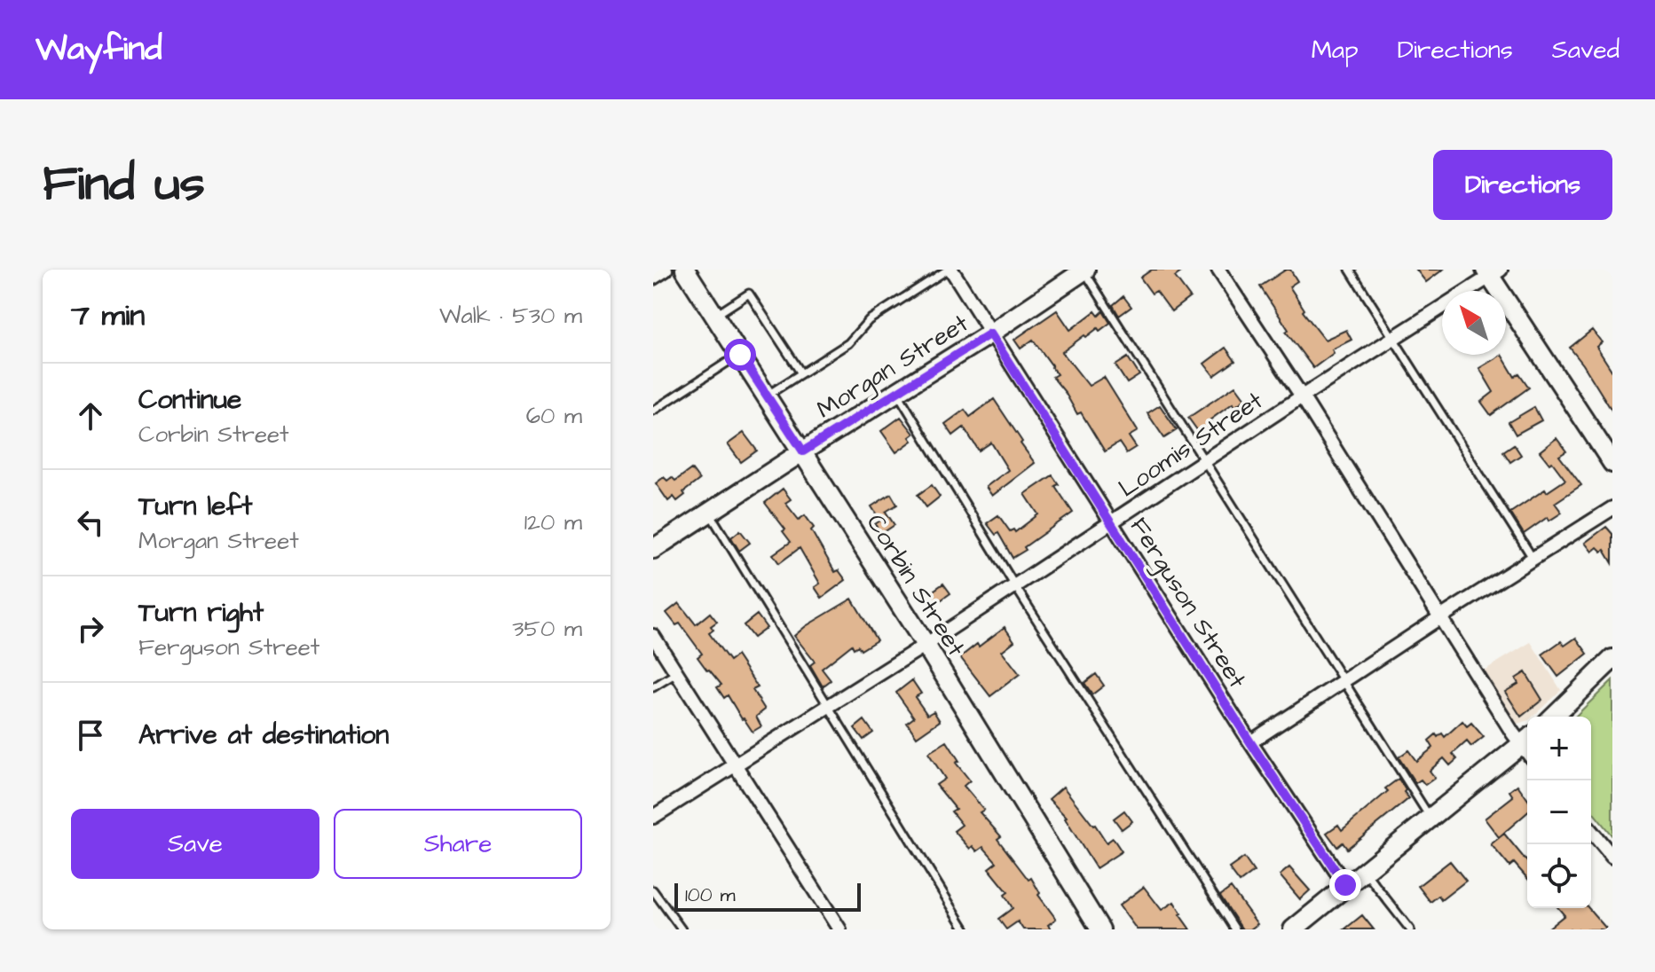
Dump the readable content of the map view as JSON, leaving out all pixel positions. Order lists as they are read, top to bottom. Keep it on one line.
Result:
{"streets":{"street":["Morgan Street","Loomis Street","Corbin Street","Ferguson Street"]},"crossings":[["Morgan Street","Corbin Street"],["Morgan Street","Ferguson Street"],["Loomis Street","Corbin Street"],["Loomis Street","Ferguson Street"]],"scale_bar":"100 m","north":"top left","page":{"header":"Wayfind","nav":["Map","Directions","Saved"],"title":"Find us","buttons":["Directions",["Save","Share"]],"heading":["7 min","Walk · 530 m"],"list":[["Continue","Corbin Street","60 m"],["Turn left","Morgan Street","120 m"],["Turn right","Ferguson Street","350 m"],"Arrive at destination"],"map_buttons":["+","−"],"scale":"100 m"}}
